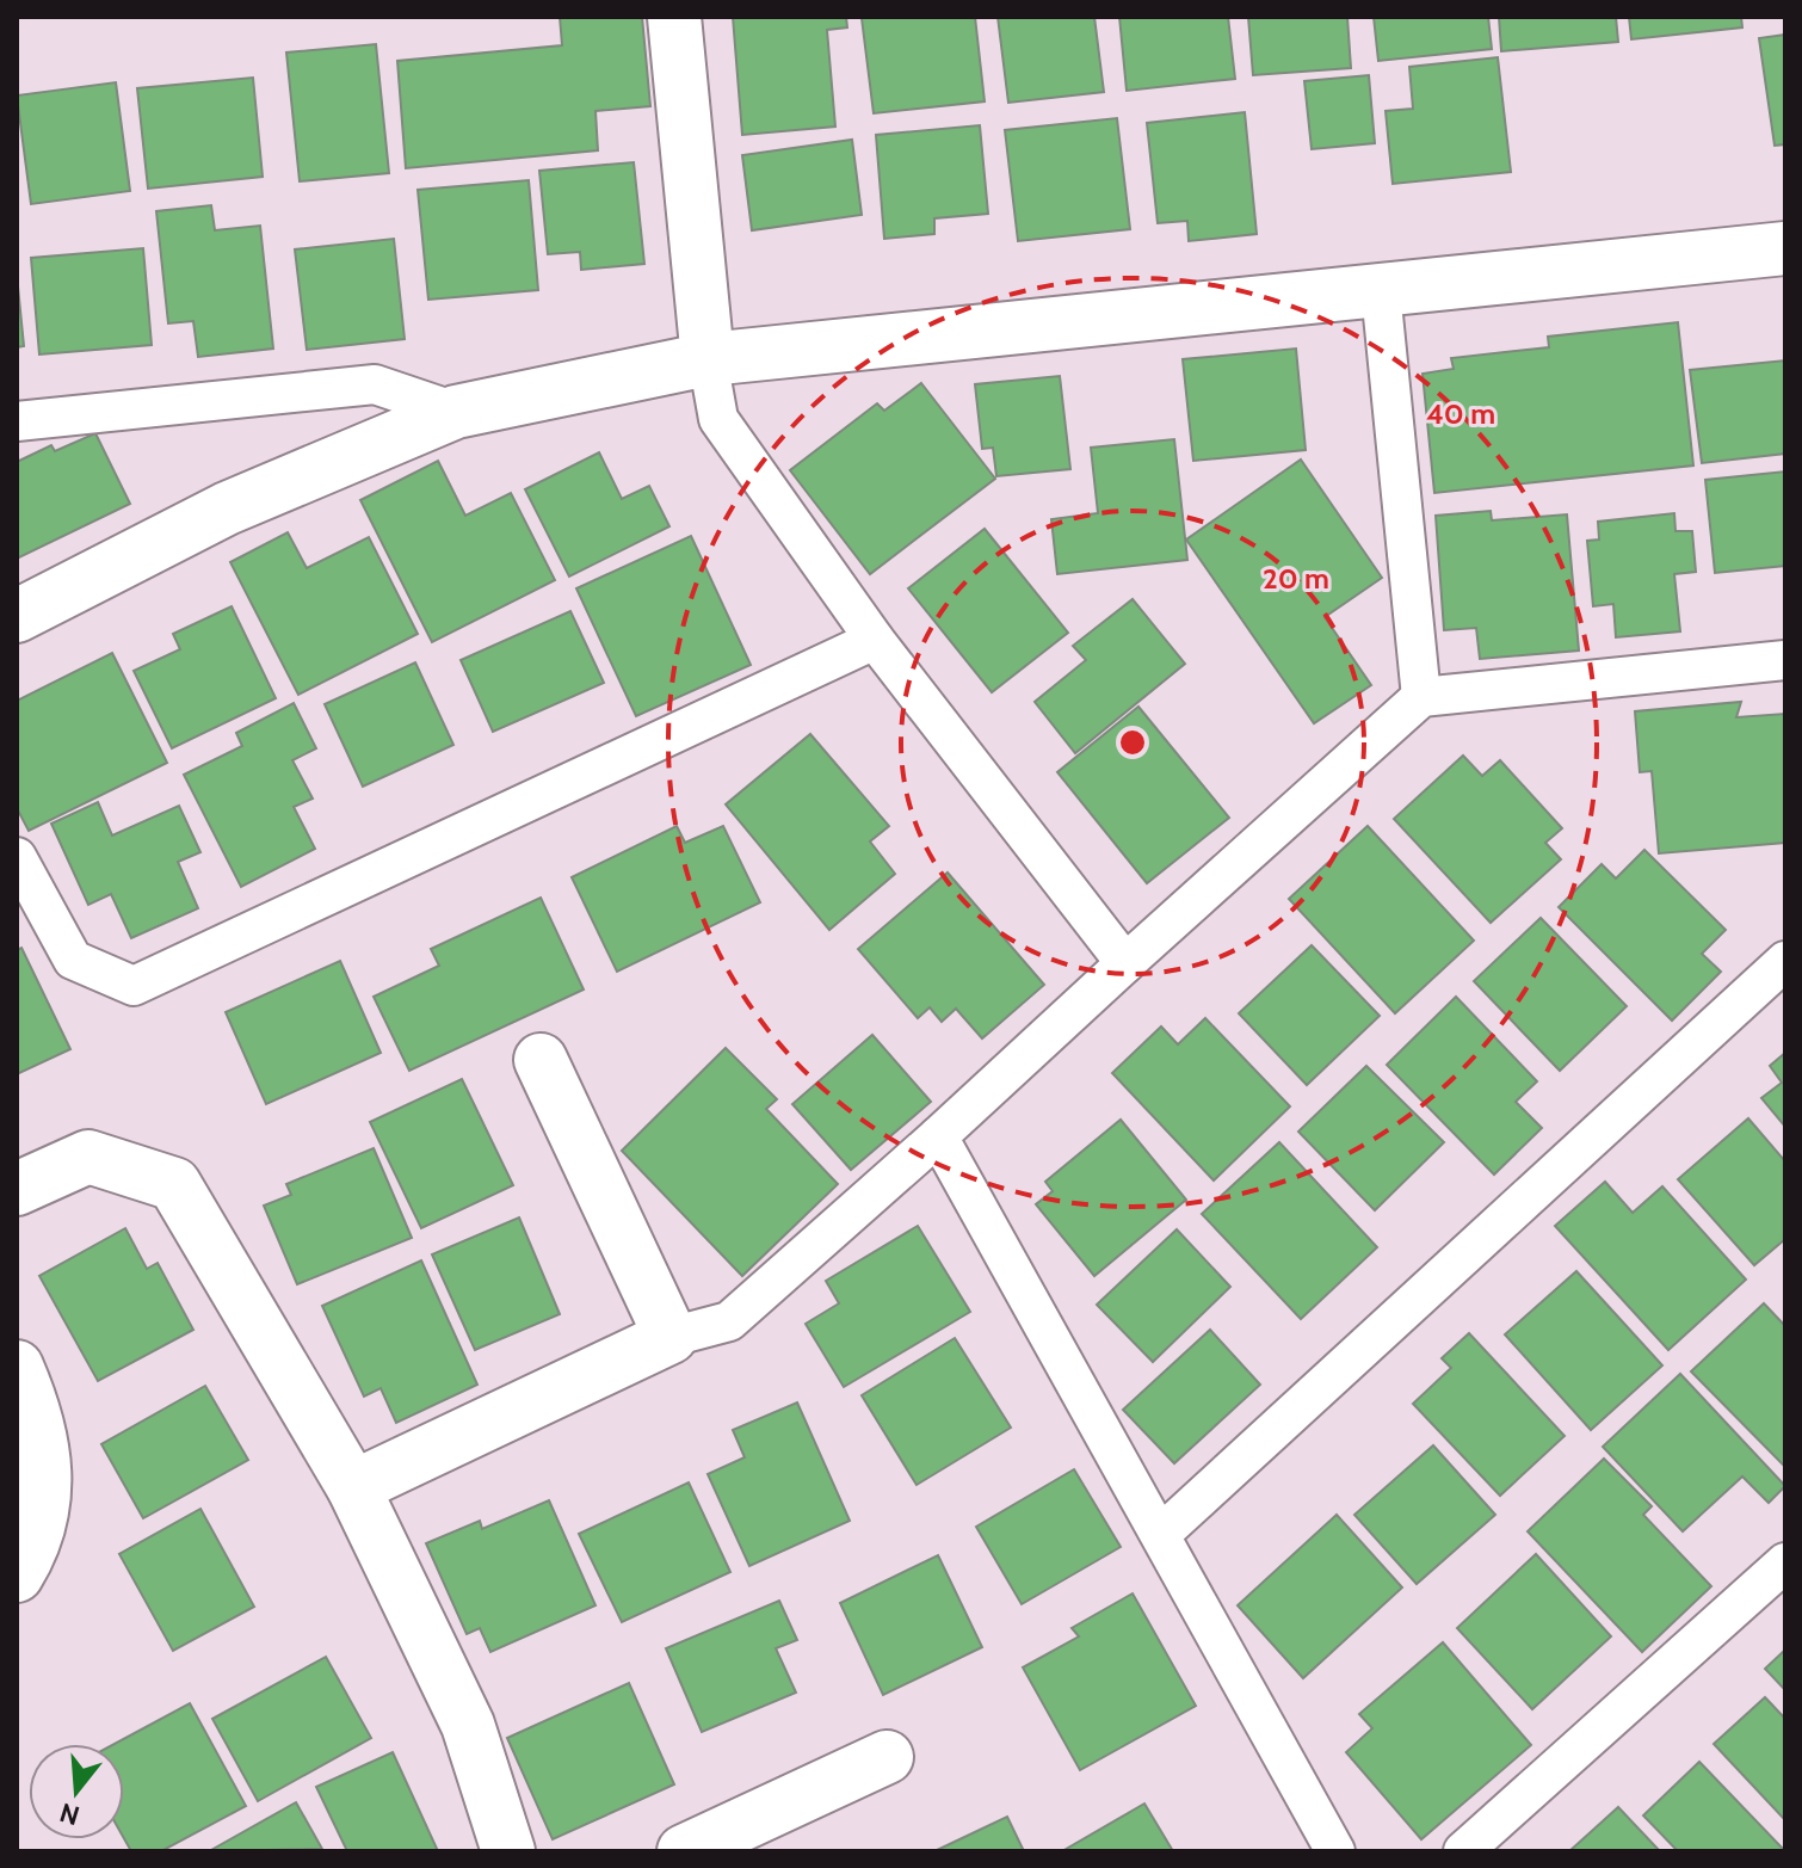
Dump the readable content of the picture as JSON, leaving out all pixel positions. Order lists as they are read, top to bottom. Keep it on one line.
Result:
{"north":"bottom","rings":["40 m","20 m"]}
